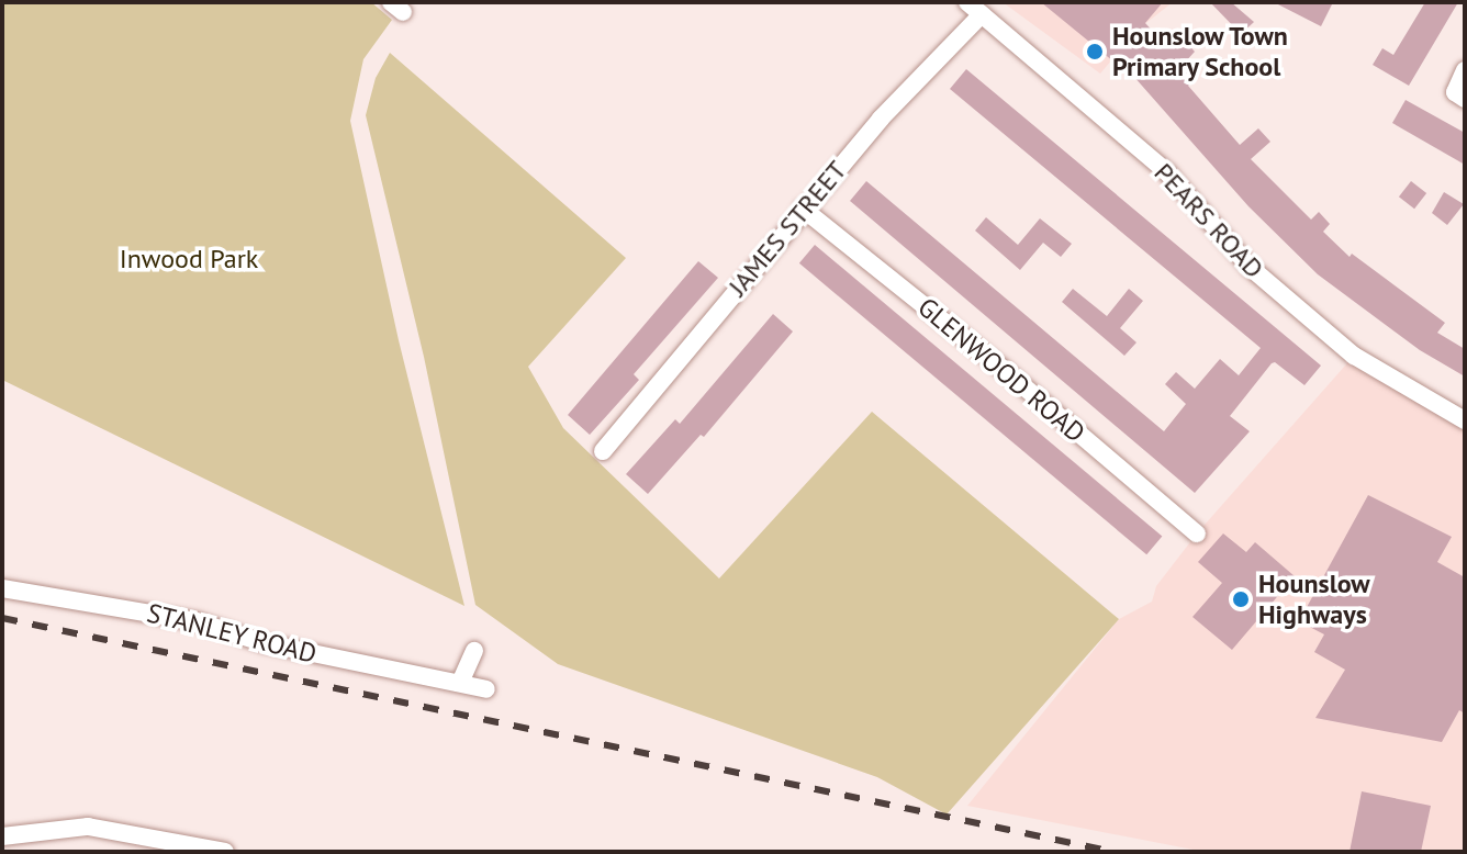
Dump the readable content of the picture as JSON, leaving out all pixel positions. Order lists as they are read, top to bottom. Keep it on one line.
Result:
{"streets":{"street":["PEARS ROAD","JAMES STREET","GLENWOOD ROAD","STANLEY ROAD"]},"crossings":[["PEARS ROAD","JAMES STREET"],["JAMES STREET","GLENWOOD ROAD"]],"parks":["Inwood Park"],"places":["Hounslow Town Primary School","Hounslow Highways"]}
